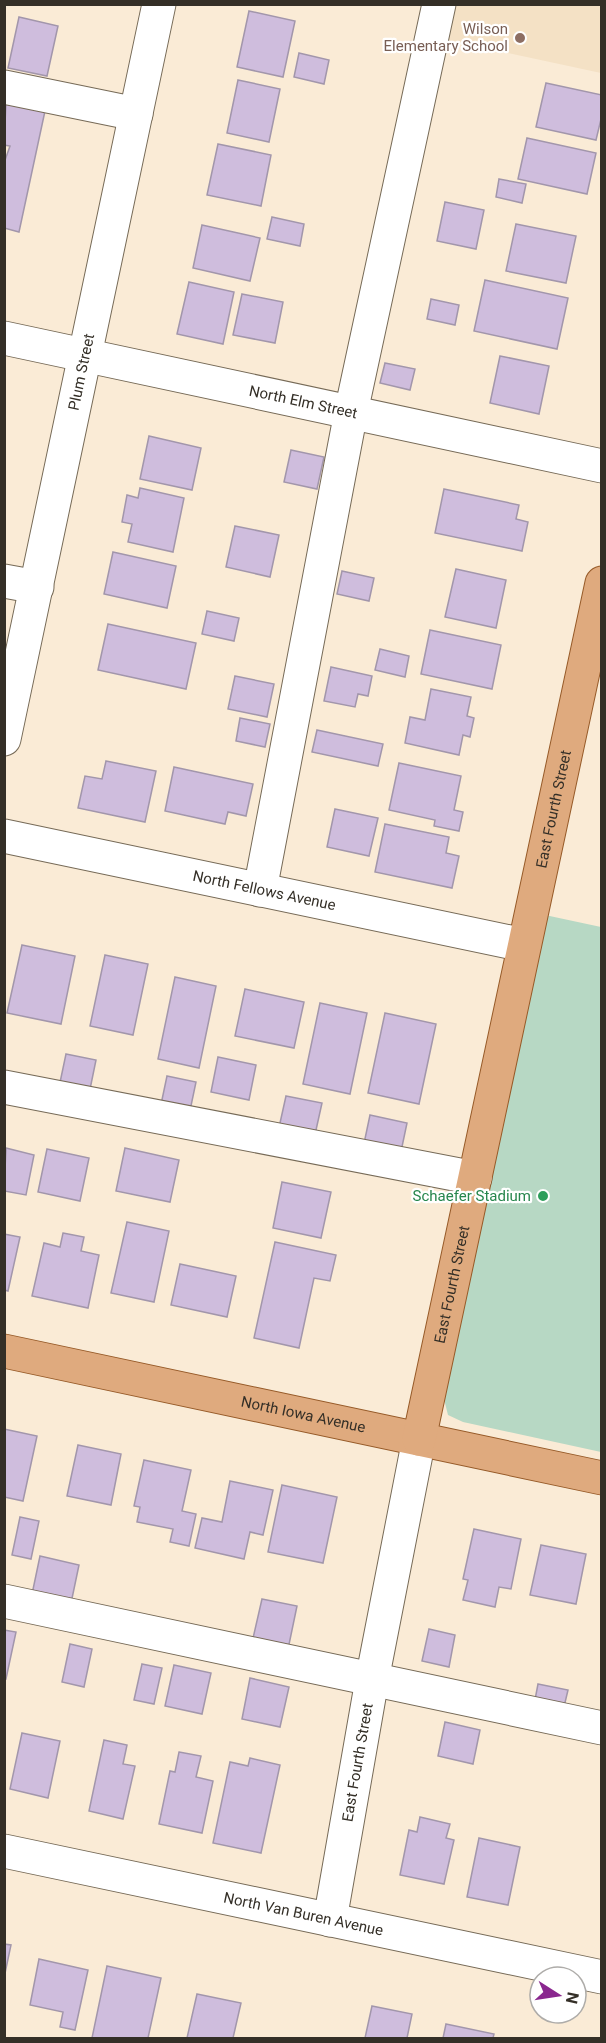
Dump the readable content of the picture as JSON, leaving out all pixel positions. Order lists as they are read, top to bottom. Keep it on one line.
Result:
{"streets":{"main road":["East Fourth Street","North Iowa Avenue"],"street":["Plum Street","North Elm Street","North Fellows Avenue","North Van Buren Avenue"]},"crossings":[["Plum Street","North Elm Street"],["East Fourth Street","North Fellows Avenue"],["East Fourth Street","North Iowa Avenue"],["East Fourth Street","North Van Buren Avenue"]],"places":["Wilson Elementary School","Schaefer Stadium"],"north":"right"}
